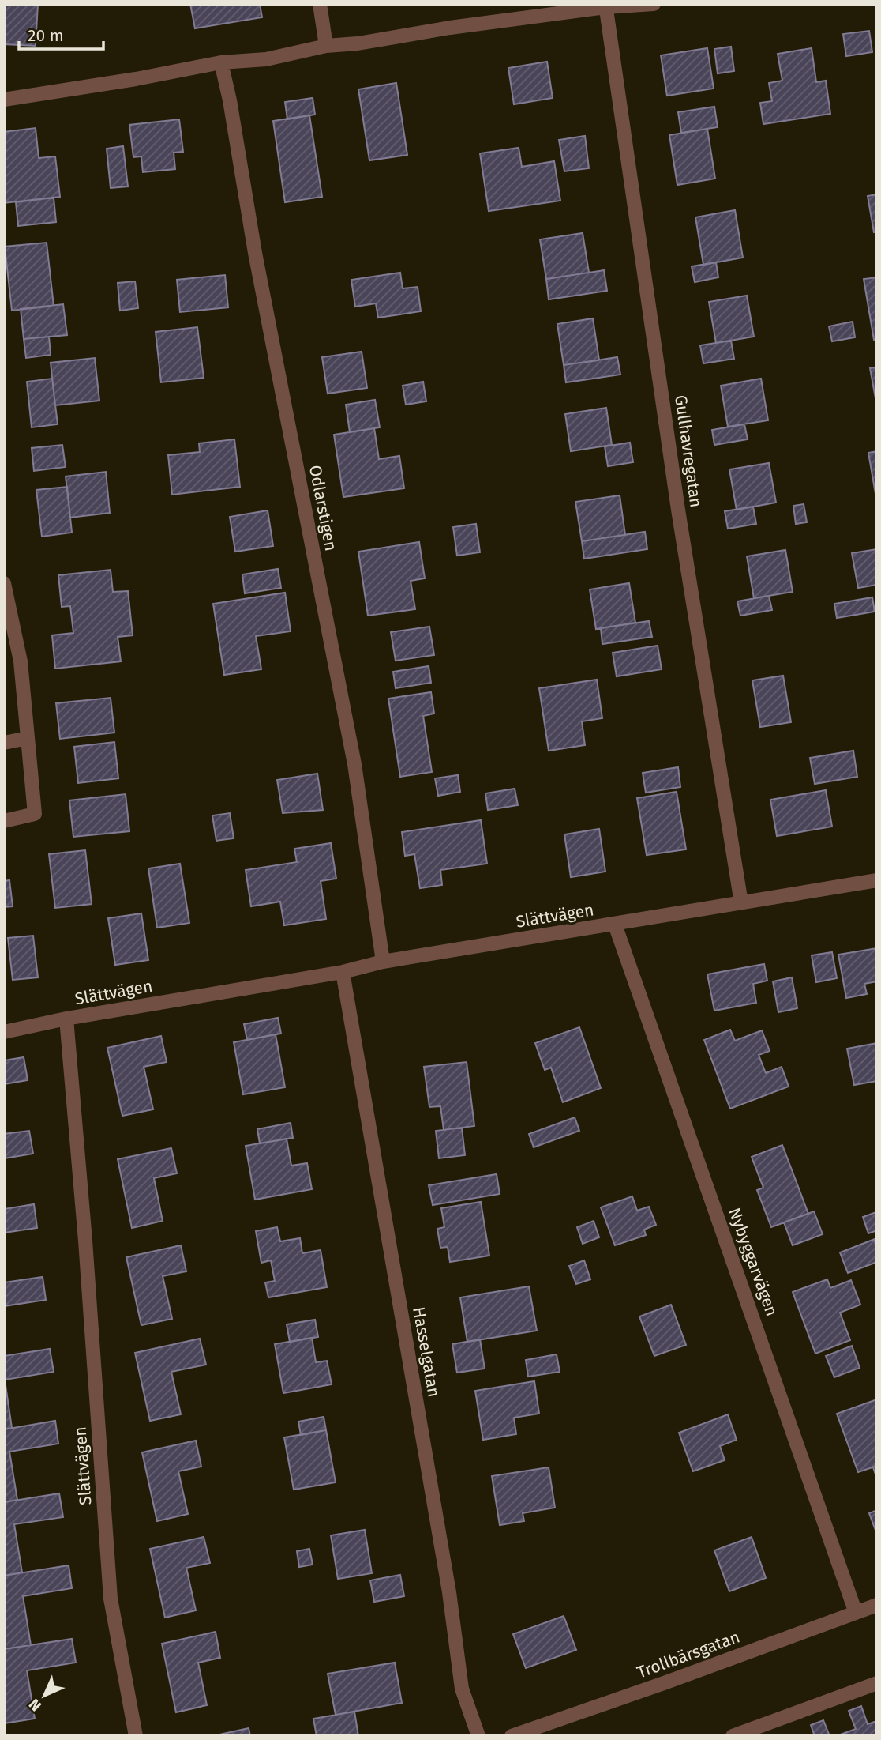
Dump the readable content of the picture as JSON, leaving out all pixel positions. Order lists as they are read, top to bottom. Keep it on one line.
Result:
{"streets":{"street":["Gullhavregatan","Odlarstigen","Slättvägen","Nybyggarvägen","Hasselgatan","Trollbärsgatan"]},"crossings":[["Gullhavregatan","Slättvägen"],["Odlarstigen","Slättvägen"],["Slättvägen","Nybyggarvägen"],["Slättvägen","Hasselgatan"],["Nybyggarvägen","Trollbärsgatan"]],"scale_bar":"20 m","north":"bottom left"}
